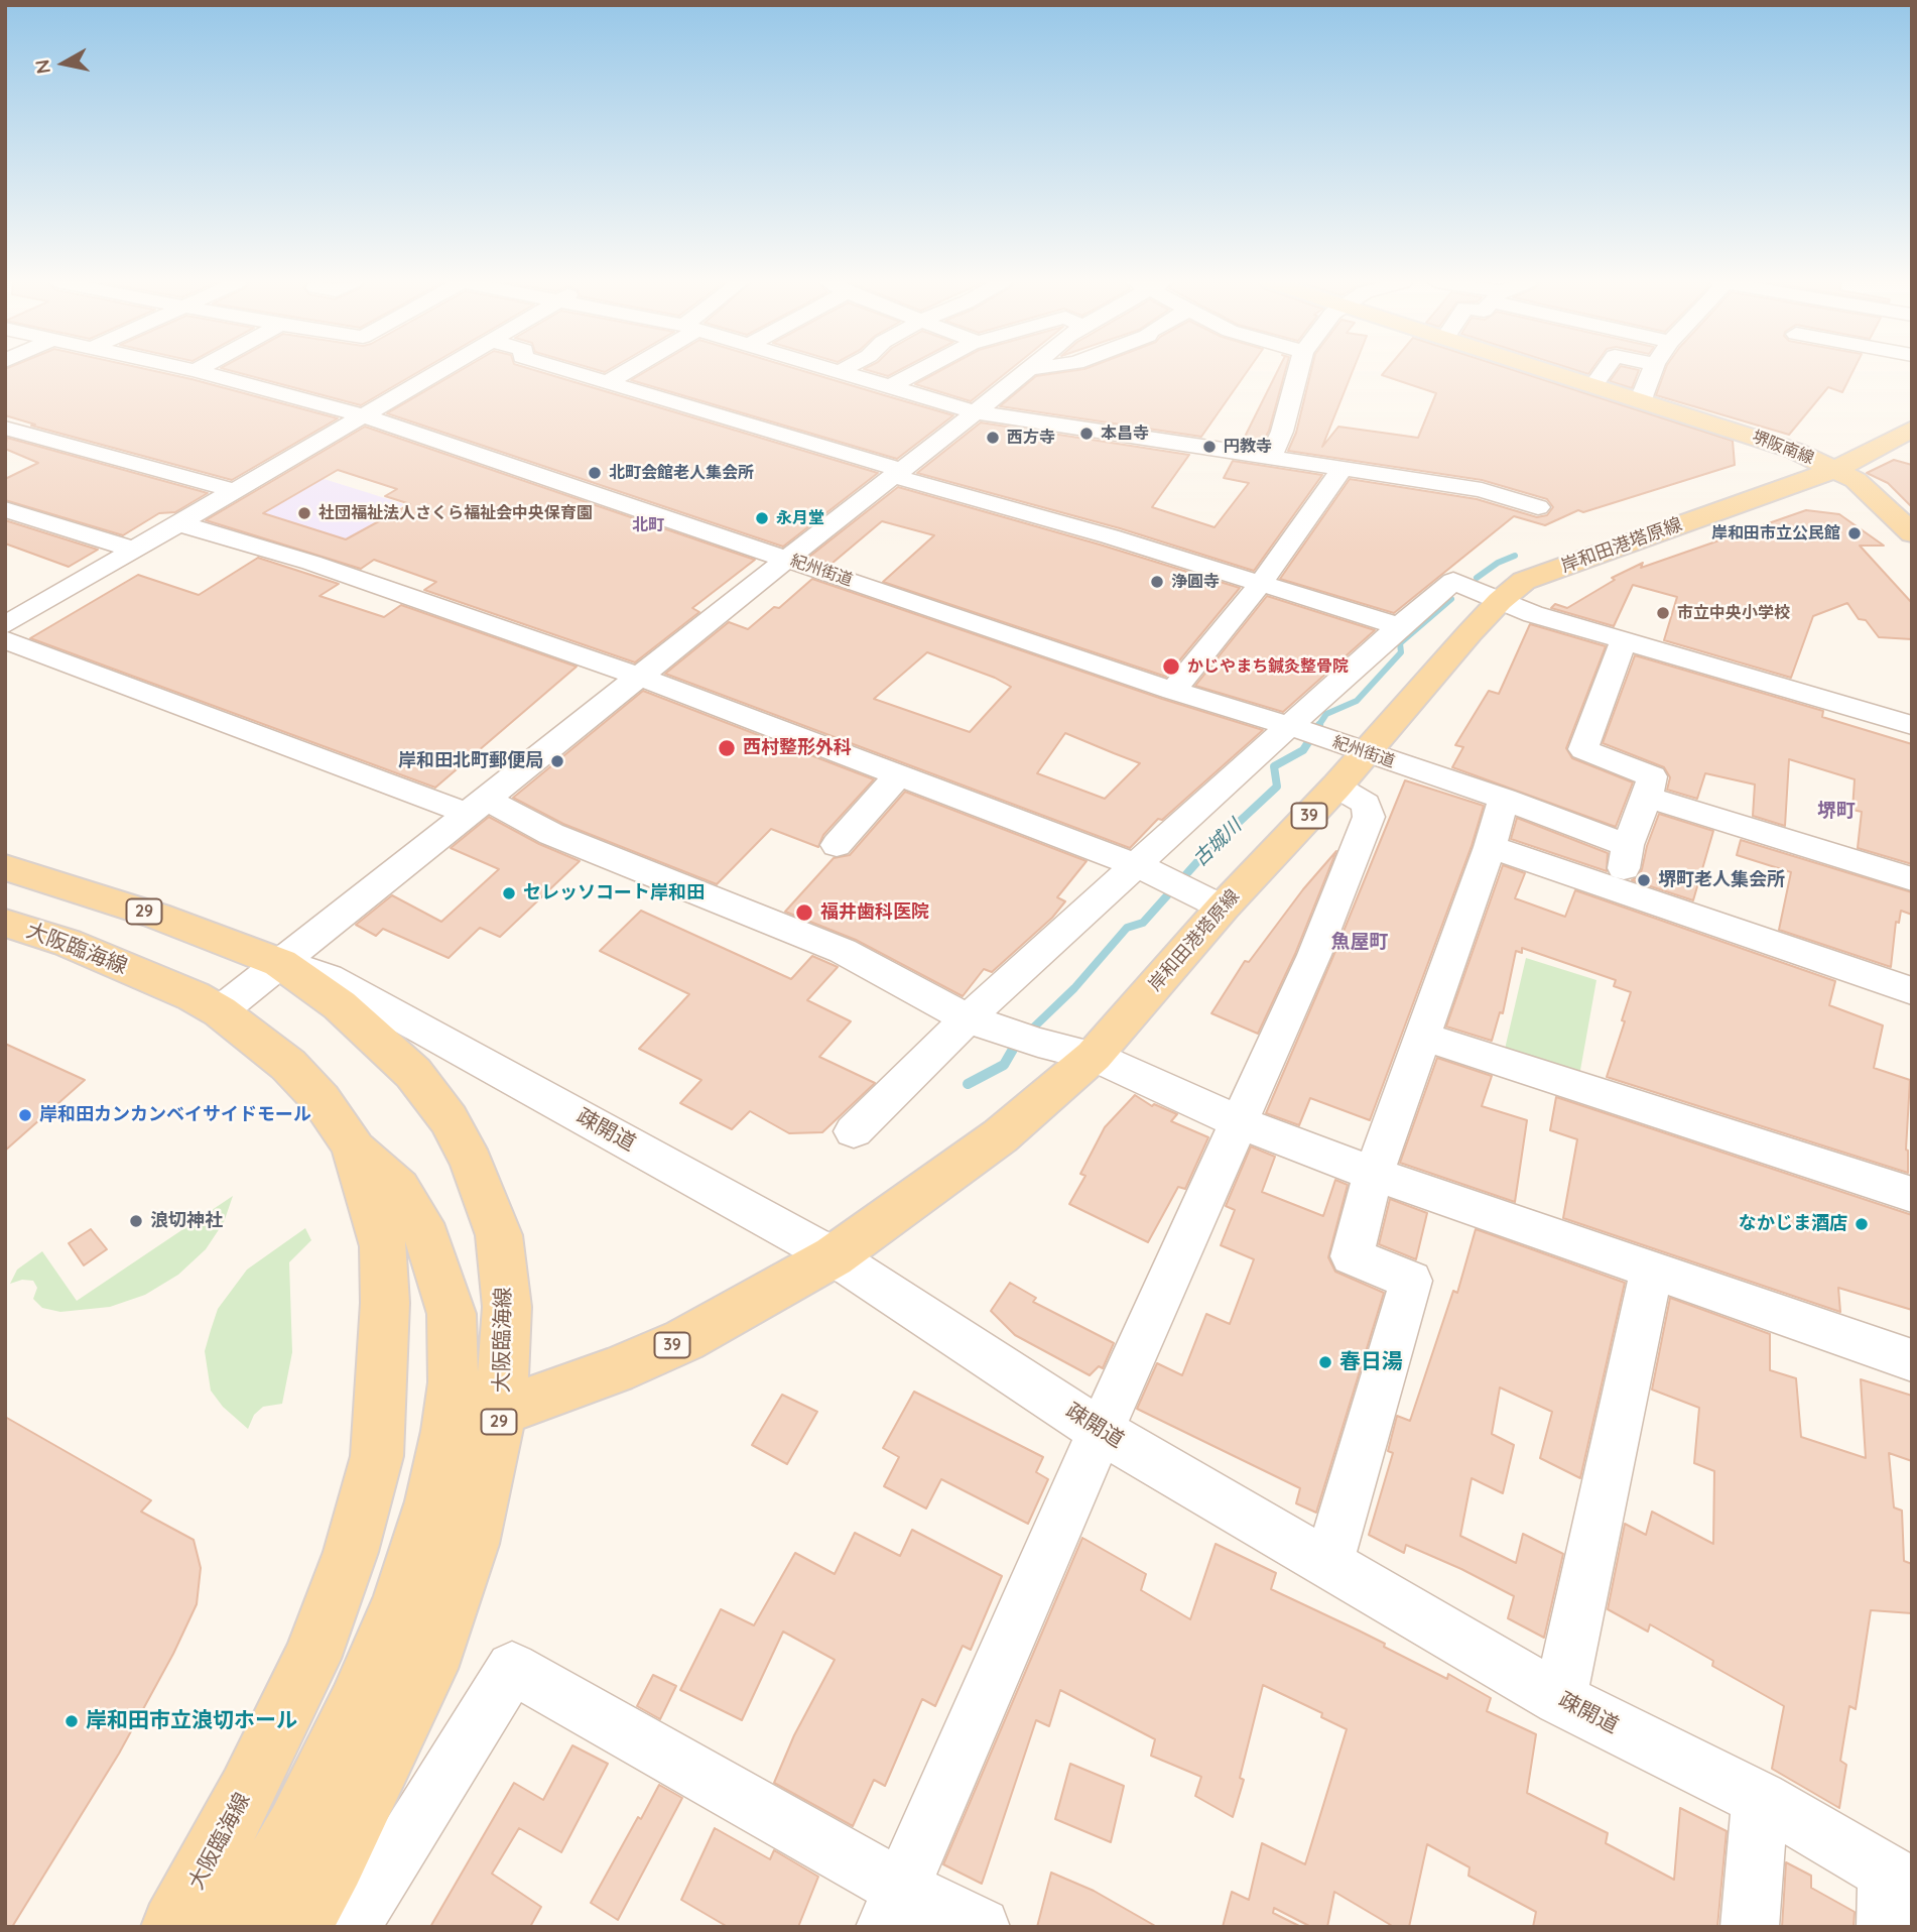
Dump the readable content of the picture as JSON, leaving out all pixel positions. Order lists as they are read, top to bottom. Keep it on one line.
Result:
{"streets":{"main road":["堺阪南線","岸和田港塔原線","39","29","大阪臨海線"],"street":["紀州街道","疎開道"]},"crossings":[["堺阪南線","岸和田港塔原線"],["岸和田港塔原線","紀州街道"],["岸和田港塔原線","大阪臨海線"],["岸和田港塔原線","疎開道"],["大阪臨海線","疎開道"]],"districts":["北町","堺町","魚屋町"],"water":["古城川"],"places":["本昌寺","西方寺","円教寺","北町会館老人集会所","社団福祉法人さくら福祉会中央保育園","永月堂","岸和田市立公民館","浄圓寺","市立中央小学校","かじやまち鍼灸整骨院","西村整形外科","岸和田北町郵便局","堺町老人集会所","セレッソコート岸和田","福井歯科医院","岸和田カンカンベイサイドモール","浪切神社","なかじま酒店","春日湯","岸和田市立浪切ホール"],"north":"left"}
